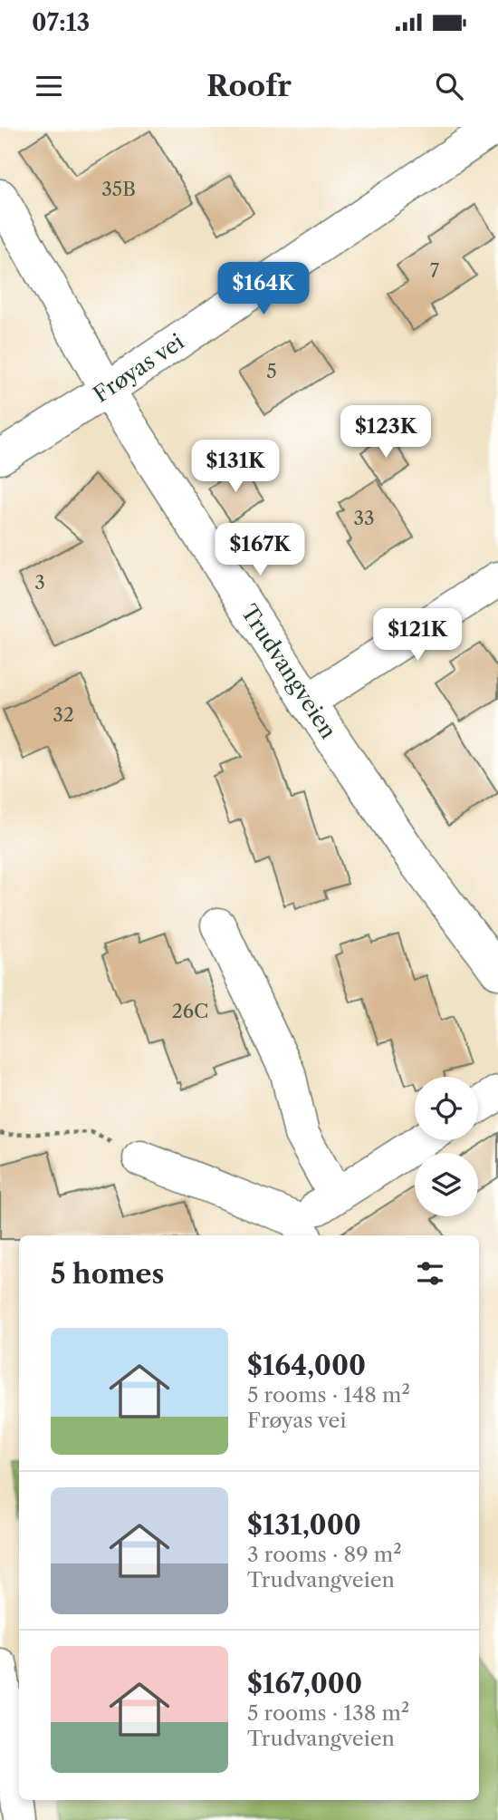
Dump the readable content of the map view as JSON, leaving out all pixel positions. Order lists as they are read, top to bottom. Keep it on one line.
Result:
{"streets":{"street":["Frøyas vei","Trudvangveien"]},"crossings":[["Frøyas vei","Trudvangveien"]],"house_numbers":["35B","7","5","33","3","32","26C"],"page":{"status":"07:13","header":"Roofr","price":["$164K","$123K","$131K","$167K","$121K"],"heading":"5 homes","list":[{"name":"$164,000","note":"5 rooms · 148 m² · Frøyas vei"},{"name":"$131,000","note":"3 rooms · 89 m² · Trudvangveien"},{"name":"$167,000","note":"5 rooms · 138 m² · Trudvangveien"}]}}
